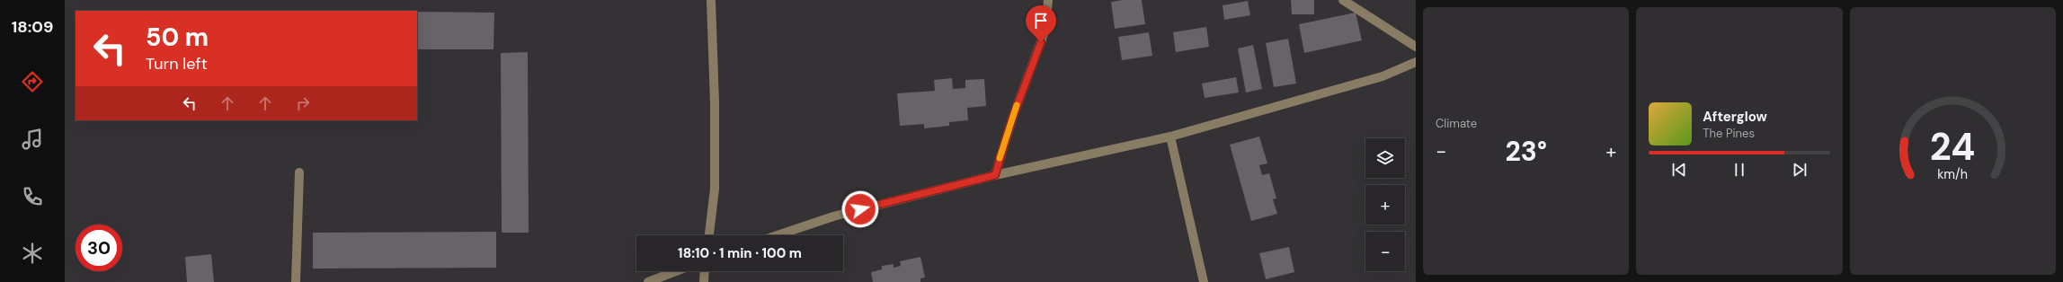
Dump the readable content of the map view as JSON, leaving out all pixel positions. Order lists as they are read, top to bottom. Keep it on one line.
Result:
{"page":{"tabs":"18:09","tile":"Climate","turn":["50 m","Turn left"],"song":["Afterglow","The Pines"],"heat":["−","23°","+"],"map_buttons":["+","−"],"limit":"30","trip":"18:10 · 1 min · 100 m","gauge":["24","km/h"]}}
